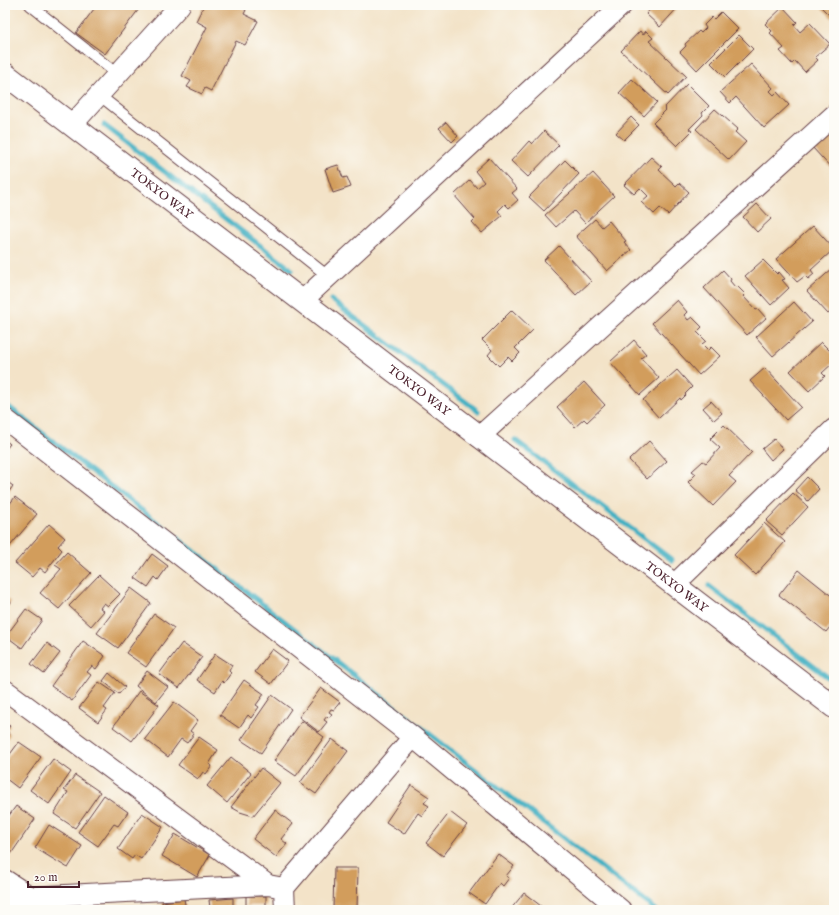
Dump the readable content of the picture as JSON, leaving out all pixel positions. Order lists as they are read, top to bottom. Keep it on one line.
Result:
{"streets":{"main road":["TOKYO WAY"]},"scale_bar":"20 m"}
